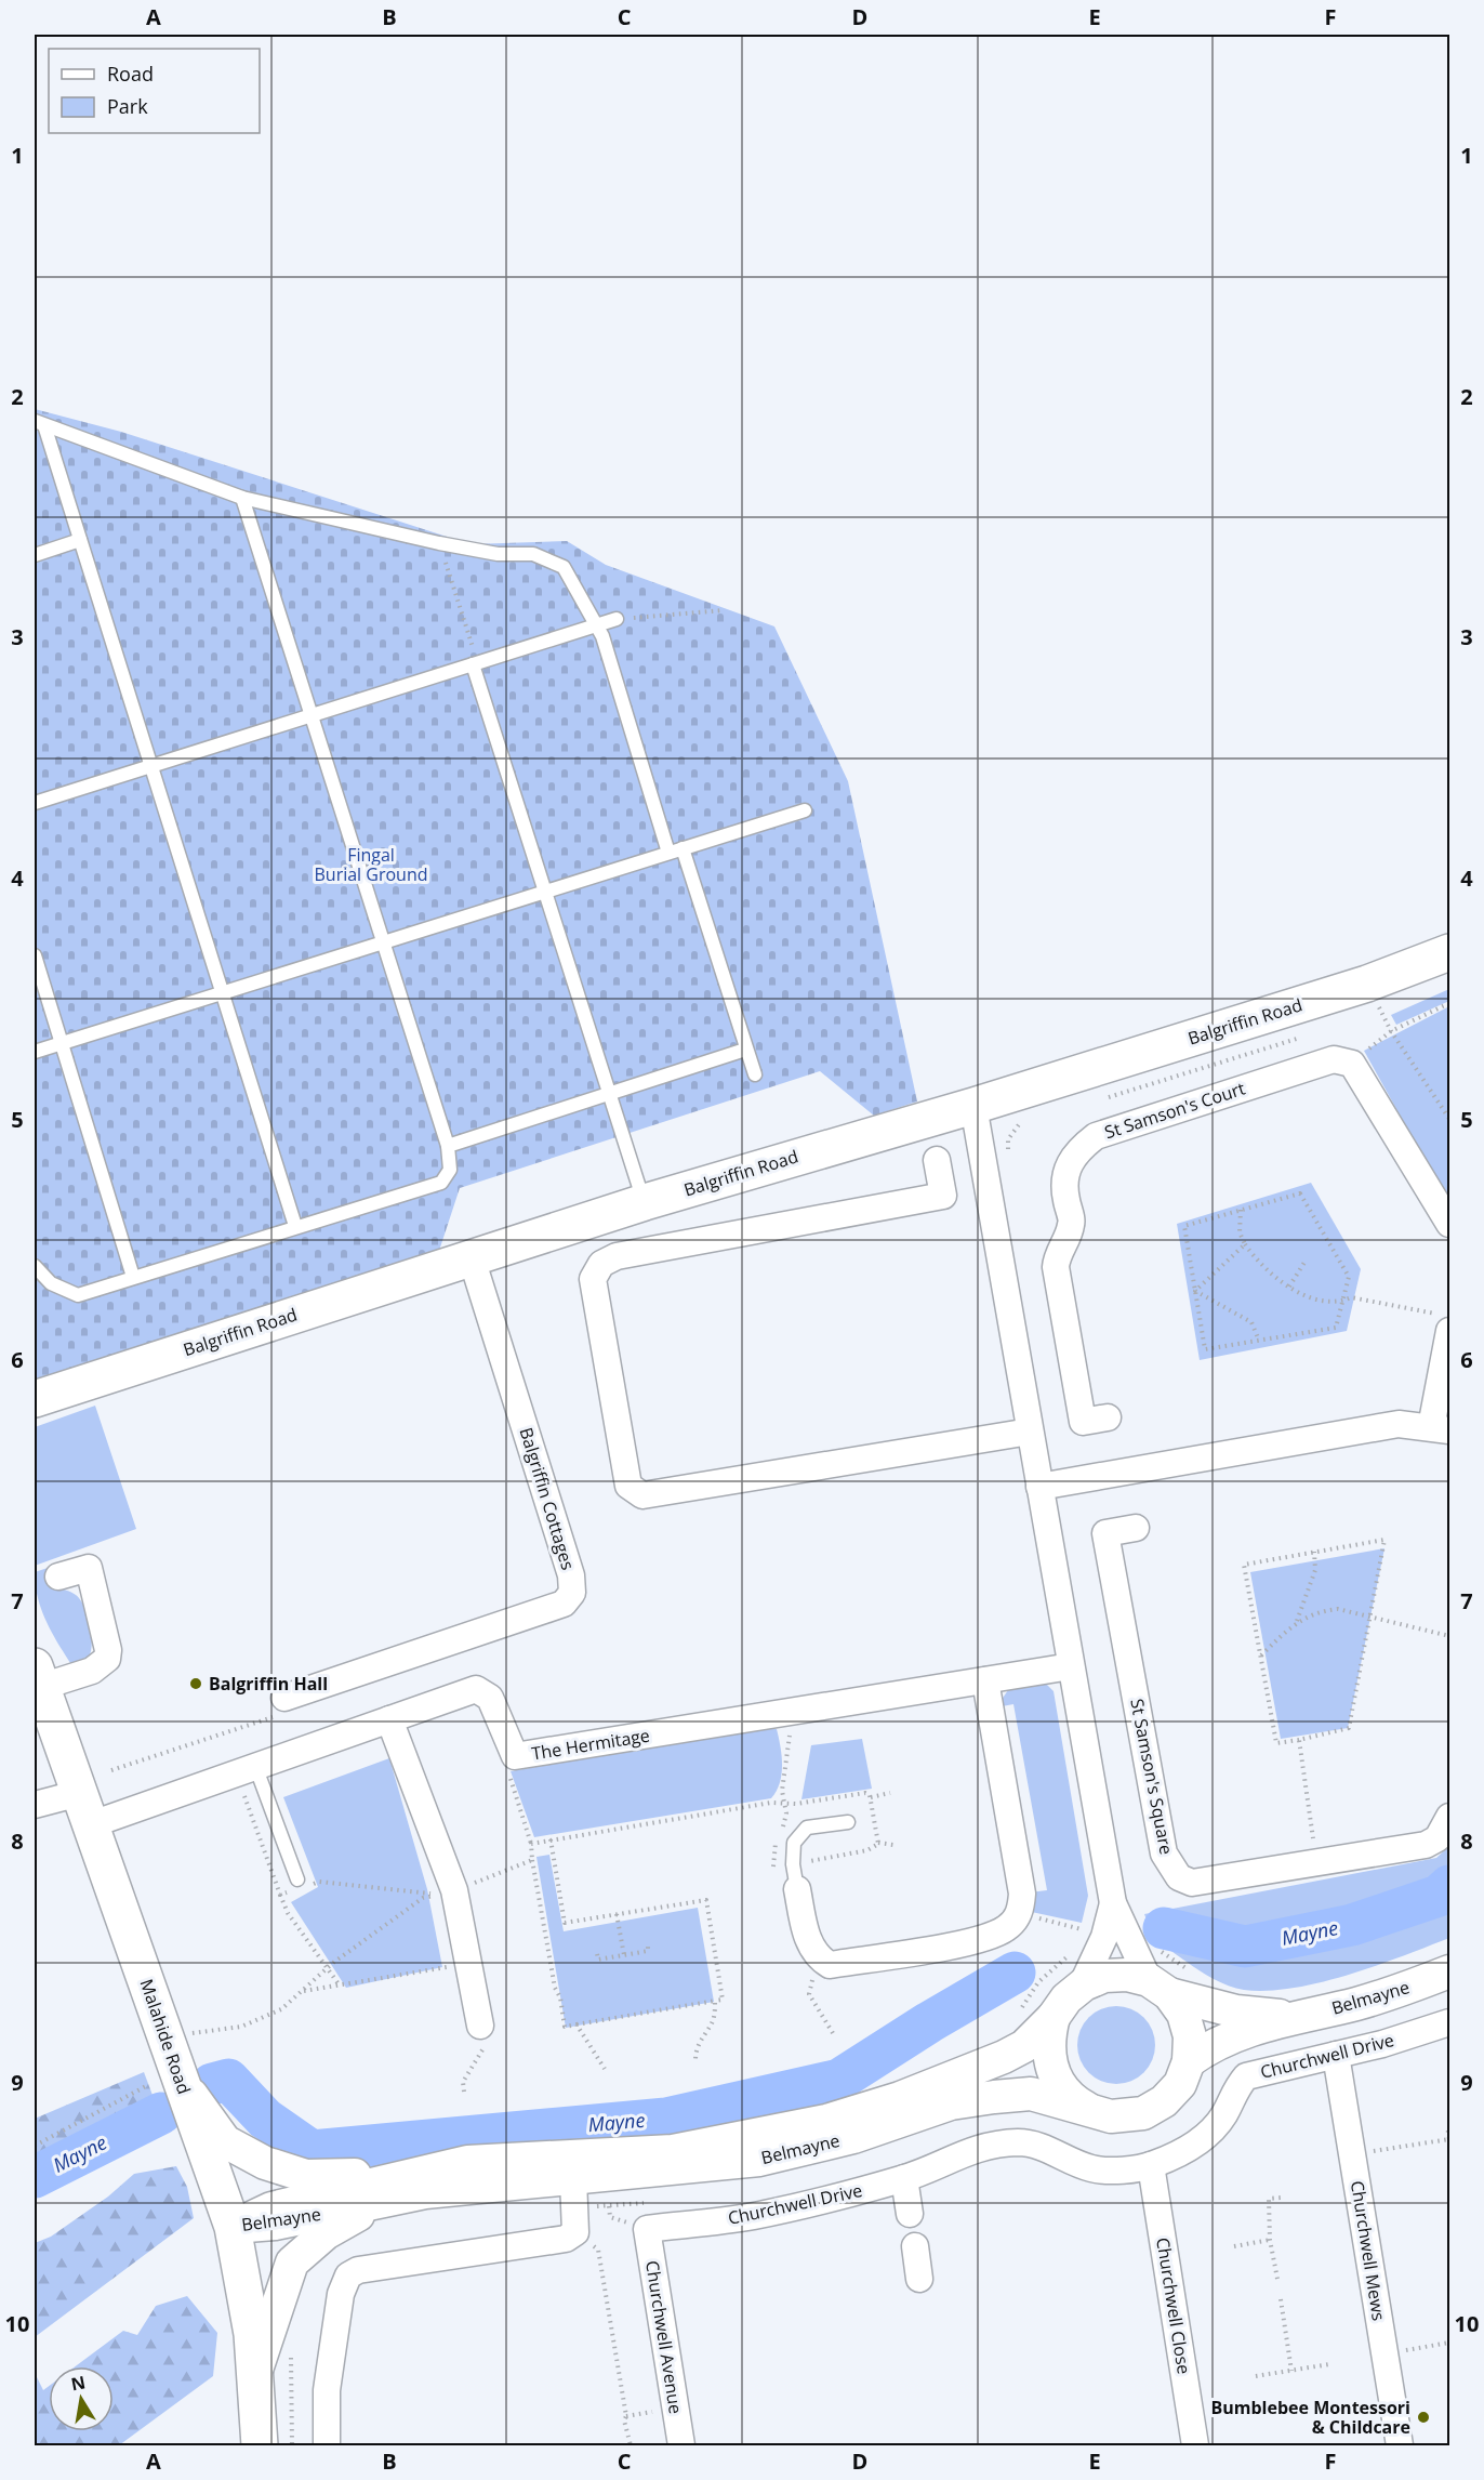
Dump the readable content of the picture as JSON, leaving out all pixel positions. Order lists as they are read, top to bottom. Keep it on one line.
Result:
{"streets":{"main road":["Balgriffin Road","Malahide Road"],"street":["St Samson's Court","Balgriffin Cottages","The Hermitage","St Samson's Square","Belmayne","Churchwell Drive","Churchwell Mews","Churchwell Close","Churchwell Avenue"]},"crossings":[["Balgriffin Road","Balgriffin Cottages"],["The Hermitage","Malahide Road"],["Belmayne","Malahide Road"],["Churchwell Drive","Churchwell Mews"],["Churchwell Drive","Churchwell Close"],["Churchwell Drive","Churchwell Avenue"]],"water":["Mayne"],"parks":["Fingal Burial Ground"],"places":["Balgriffin Hall","Bumblebee Montessori & Childcare"],"legend":["Road","Park"],"north":"top","grid":{"columns":["A","B","C","D","E","F"],"rows":["1","2","3","4","5","6","7","8","9","10"]}}
